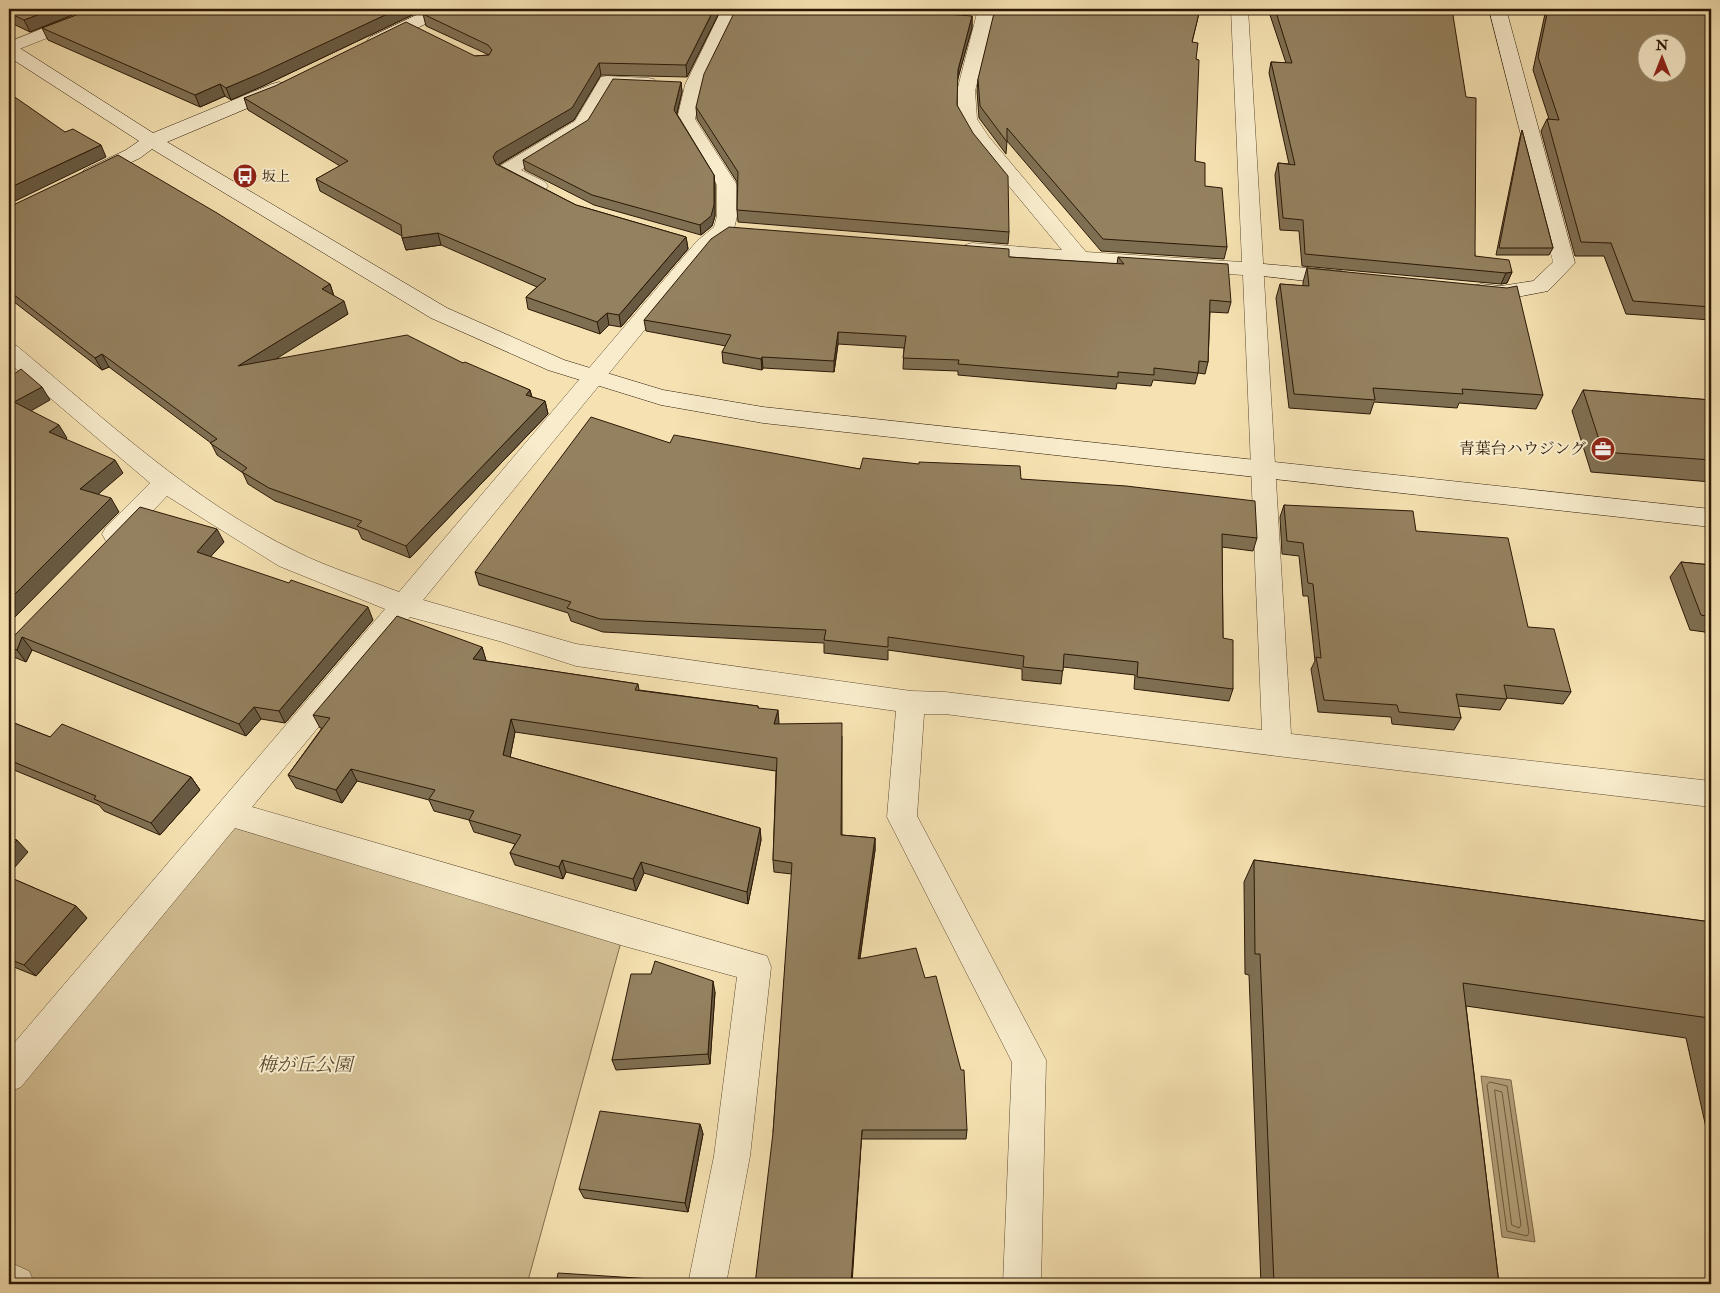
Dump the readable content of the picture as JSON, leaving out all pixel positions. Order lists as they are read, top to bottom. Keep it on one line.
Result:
{"parks":["梅が丘公園"],"places":{"bus stop":["坂上"],"office":["青葉台ハウジング"]},"north":"top"}
